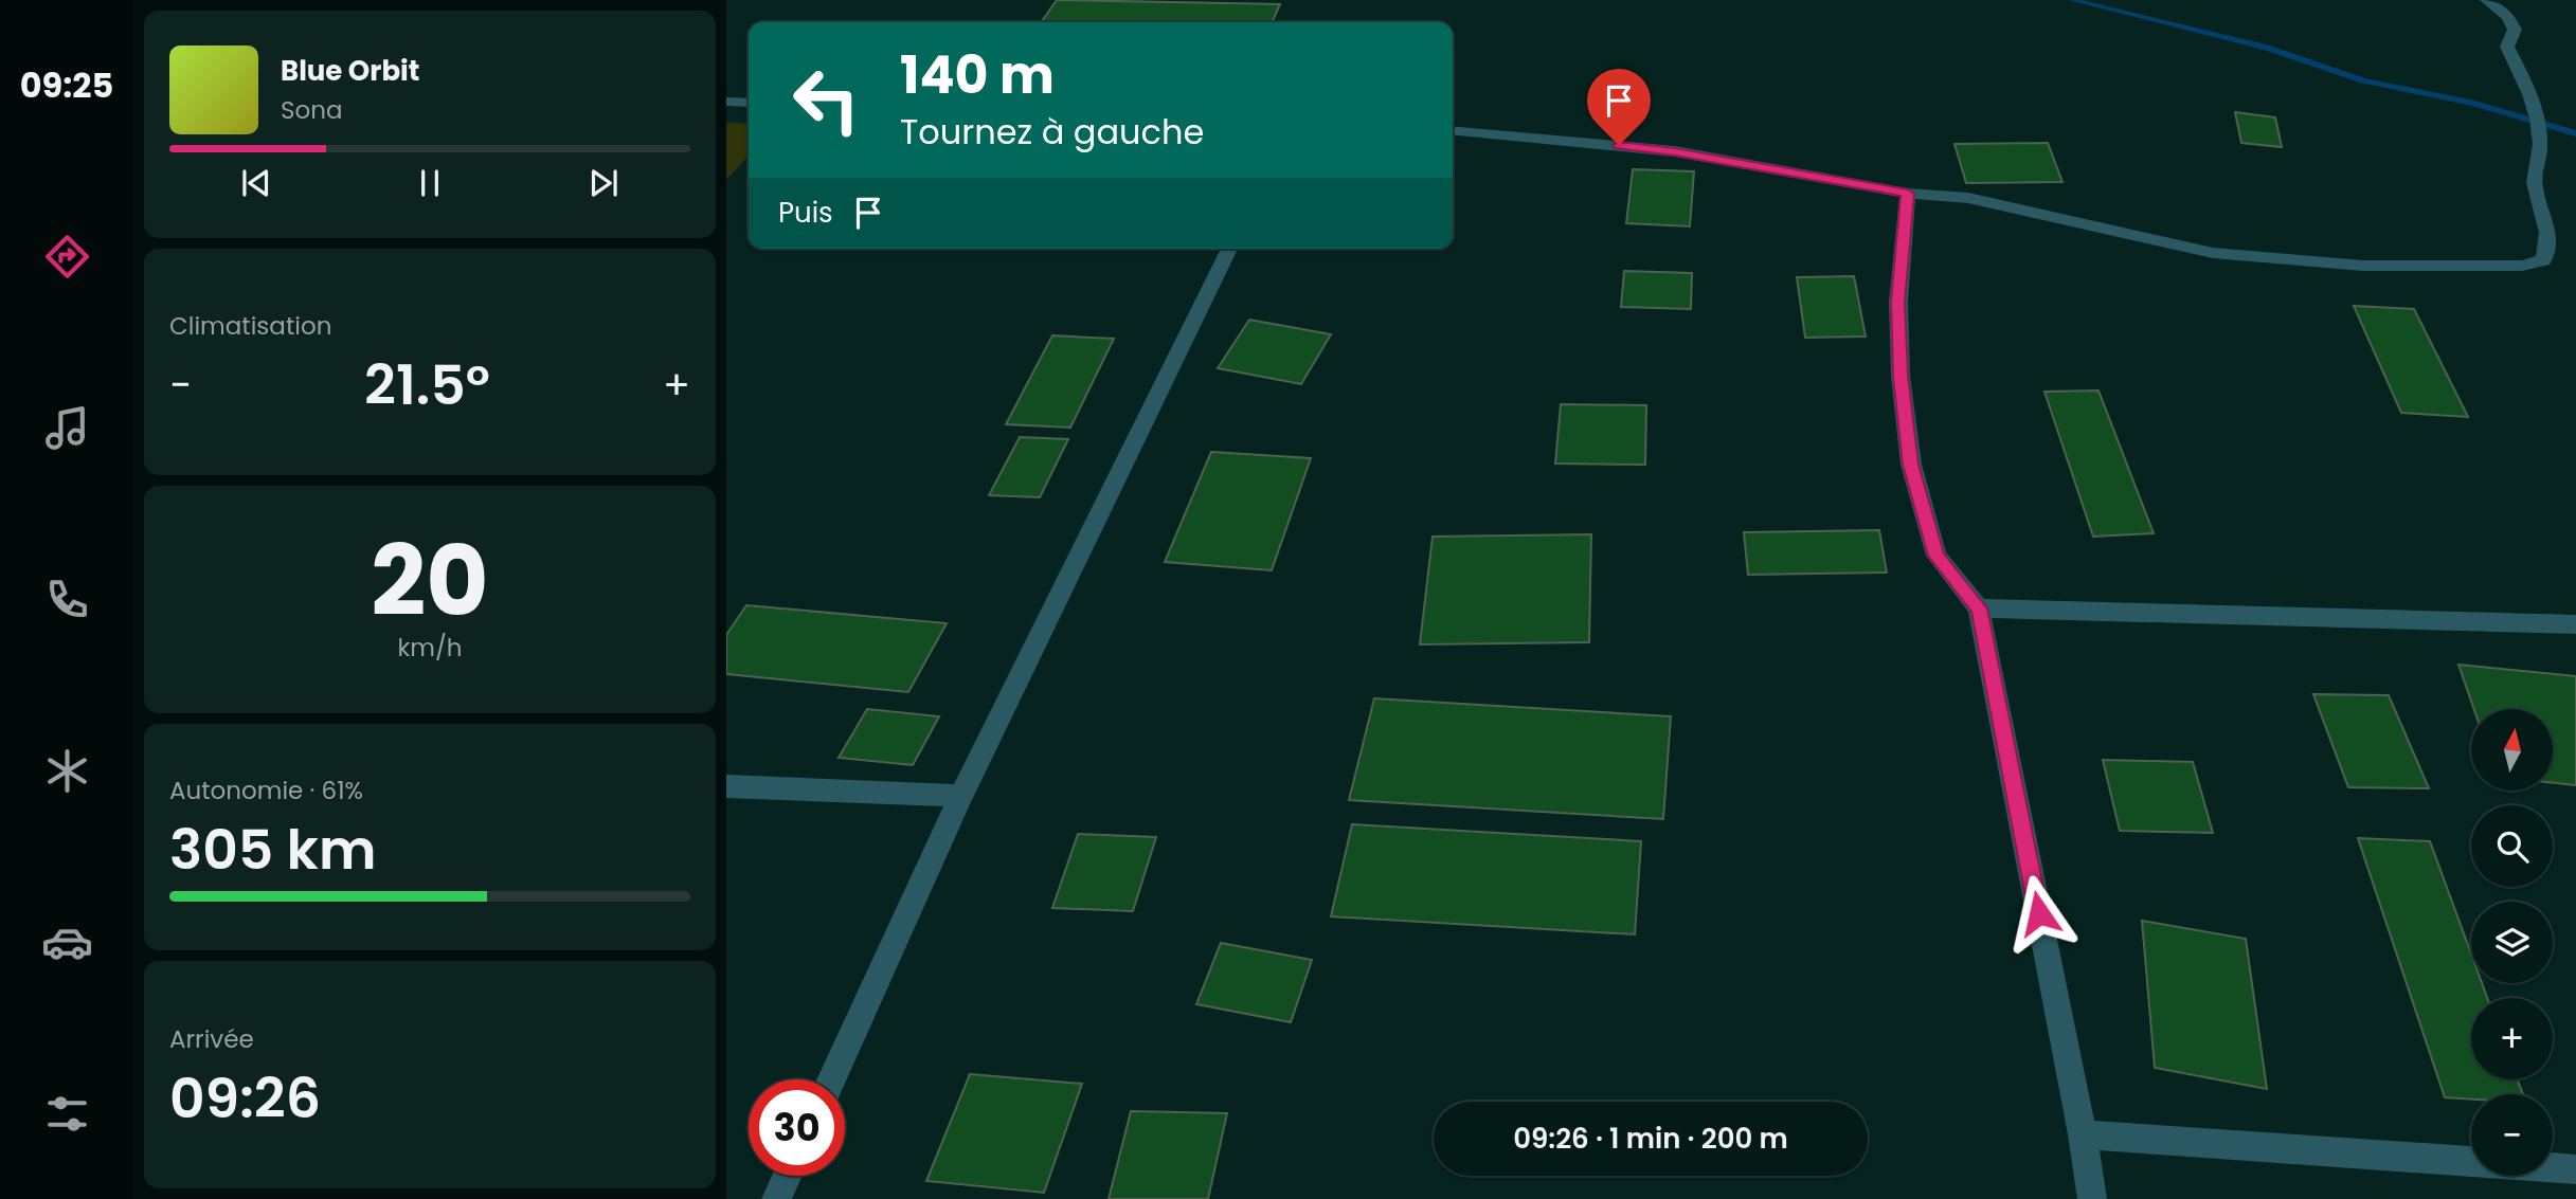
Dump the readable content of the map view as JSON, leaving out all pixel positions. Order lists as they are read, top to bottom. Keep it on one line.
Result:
{"north":"top","page":{"tabs":"09:25","turn":["140 m","Tournez à gauche"],"song":["Blue Orbit","Sona"],"then":"Puis","tile":["Climatisation",["20","km/h"],["Autonomie · 61%","305 km"],["Arrivée","09:26"]],"heat":["−","21.5°","+"],"map_buttons":["+","−"],"limit":"30","trip":"09:26 · 1 min · 200 m"}}
